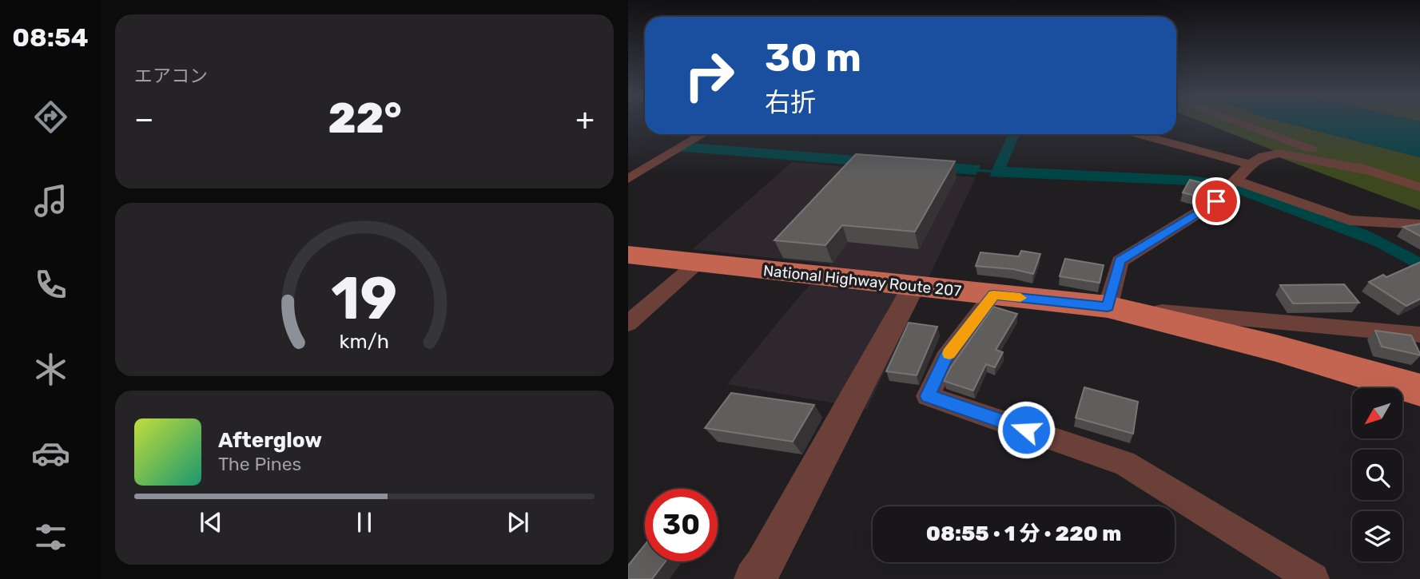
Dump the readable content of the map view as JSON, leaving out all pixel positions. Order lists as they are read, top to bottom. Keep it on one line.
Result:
{"streets":{"highway":["National Highway Route 207"]},"north":"bottom left","page":{"tabs":"08:54","tile":"エアコン","turn":["30 m","右折"],"heat":["−","22°","+"],"song":["Afterglow","The Pines"],"limit":"30","trip":"08:55 · 1 分 · 220 m","gauge":["19","km/h"]}}
